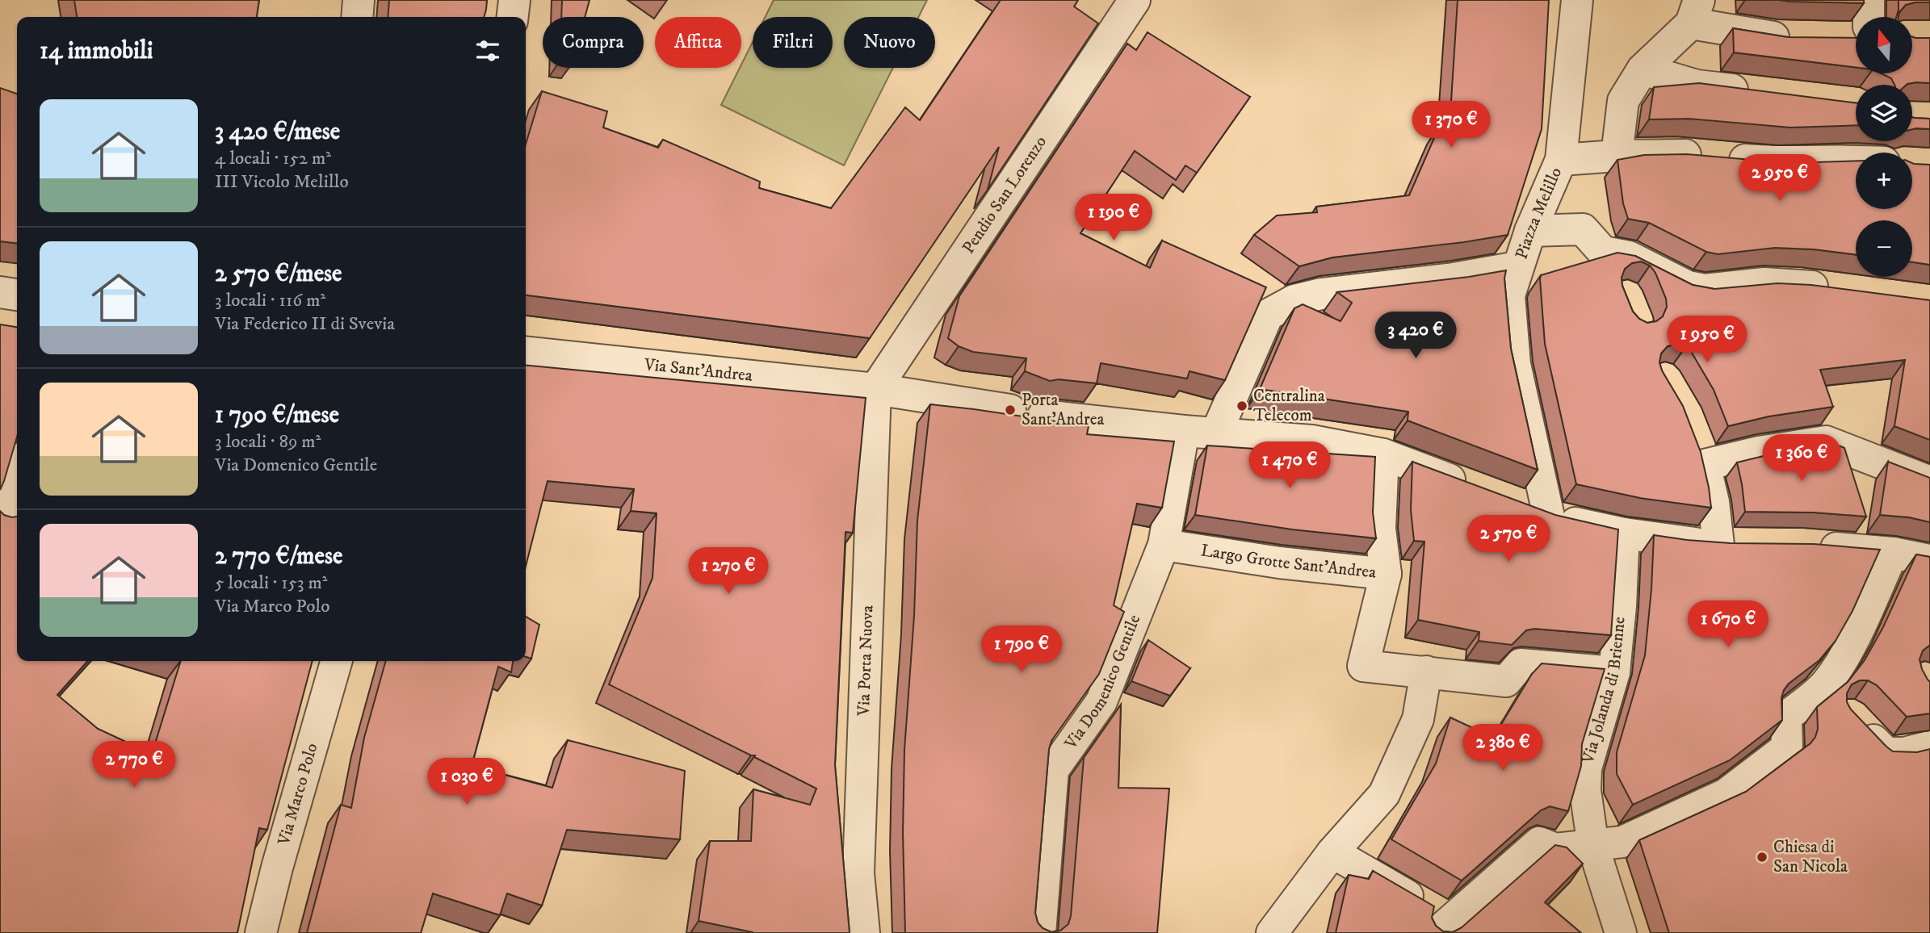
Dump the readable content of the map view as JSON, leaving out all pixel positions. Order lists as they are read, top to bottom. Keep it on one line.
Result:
{"streets":{"street":["Pendio San Lorenzo","Piazza Melillo","Via Sant'Andrea","Largo Grotte Sant'Andrea","Via Porta Nuova","Via Domenico Gentile","Via Jolanda di Brienne","Via Marco Polo"]},"crossings":[["Pendio San Lorenzo","Via Sant'Andrea"],["Pendio San Lorenzo","Via Porta Nuova"],["Via Sant'Andrea","Via Porta Nuova"],["Largo Grotte Sant'Andrea","Via Domenico Gentile"]],"places":["Centralina Telecom","Porta Sant'Andrea","Chiesa di San Nicola"],"north":"top","page":{"map_buttons":["+","−"],"chip":["Compra","Affitta","Filtri","Nuovo"],"heading":"14 immobili","list":[{"name":"3 420 €/mese","note":"4 locali · 152 m² · III Vicolo Melillo"},{"name":"2 570 €/mese","note":"3 locali · 116 m² · Via Federico II di Svevia"},{"name":"1 790 €/mese","note":"3 locali · 89 m² · Via Domenico Gentile"},{"name":"2 770 €/mese","note":"5 locali · 153 m² · Via Marco Polo"}],"price":["1 370 €","2 950 €","1 190 €","3 420 €","1 950 €","1 360 €","1 470 €","2 570 €","1 270 €","1 670 €","1 790 €","2 380 €","2 770 €","1 030 €"]}}
